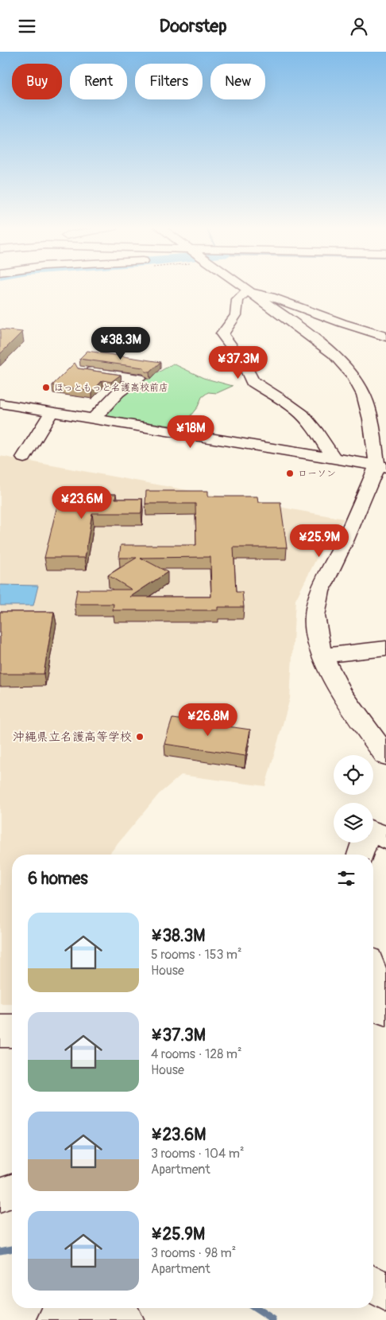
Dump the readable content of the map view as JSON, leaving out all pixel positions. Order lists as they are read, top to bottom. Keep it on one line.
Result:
{"places":["ほっともっと名護高校前店","ローソン","沖縄県立名護高等学校"],"page":{"header":"Doorstep","chip":["Buy","Rent","Filters","New"],"price":["¥38.3M","¥37.3M","¥18M","¥23.6M","¥25.9M","¥26.8M"],"heading":"6 homes","list":[{"name":"¥38.3M","note":"5 rooms · 153 m² · House"},{"name":"¥37.3M","note":"4 rooms · 128 m² · House"},{"name":"¥23.6M","note":"3 rooms · 104 m² · Apartment"},{"name":"¥25.9M","note":"3 rooms · 98 m² · Apartment"}]}}
